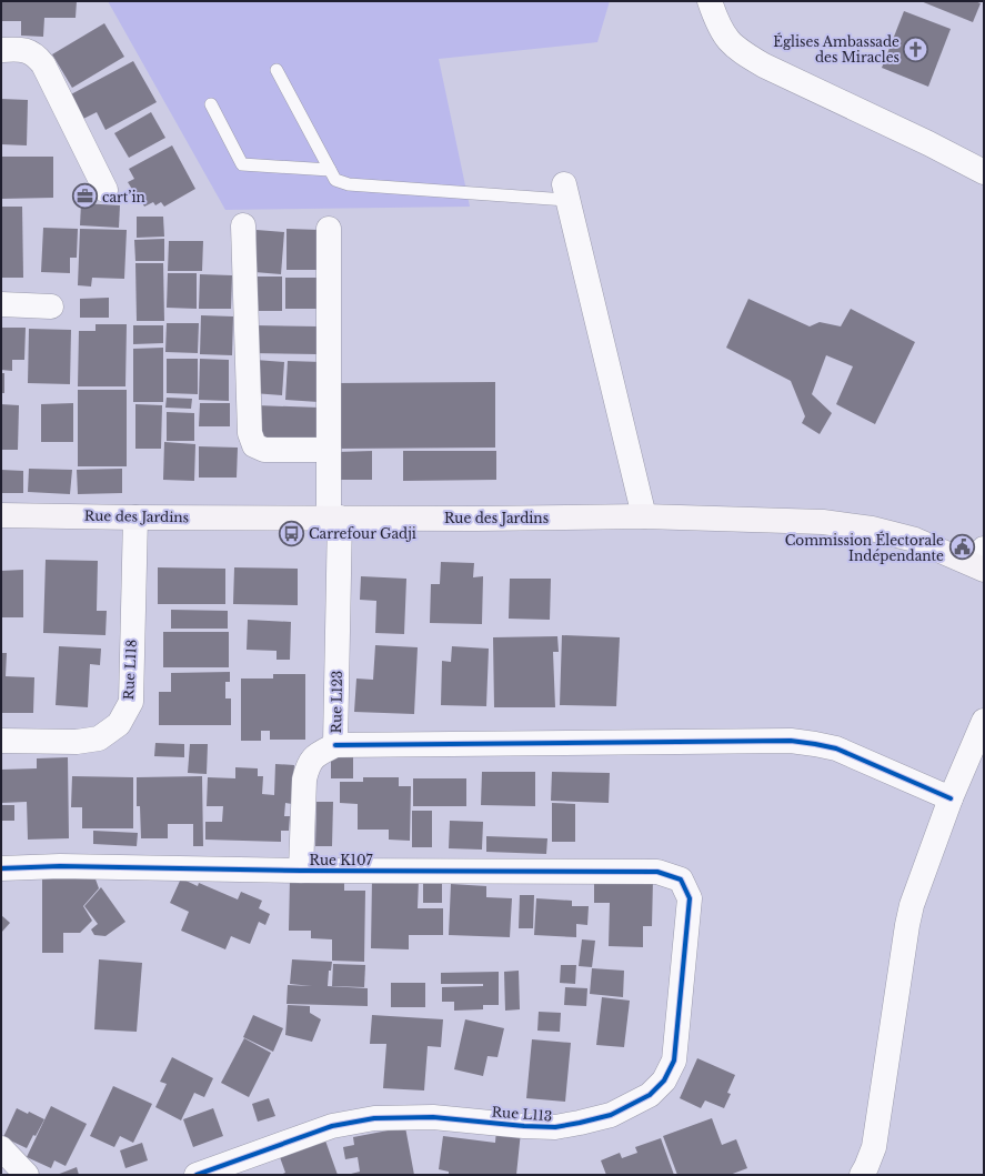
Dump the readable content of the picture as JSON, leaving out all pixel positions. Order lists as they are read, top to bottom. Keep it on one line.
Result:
{"streets":{"main road":["Rue des Jardins"],"street":["Rue L118","Rue L123","Rue K107","Rue L113"]},"crossings":[["Rue des Jardins","Rue L118"],["Rue des Jardins","Rue L123"],["Rue L123","Rue K107"],["Rue K107","Rue L113"]],"places":{"church":["Églises Ambassade des Miracles"],"office":["cart’in"],"bus stop":["Carrefour Gadji"],"public building":["Commission Électorale Indépendante"]}}
